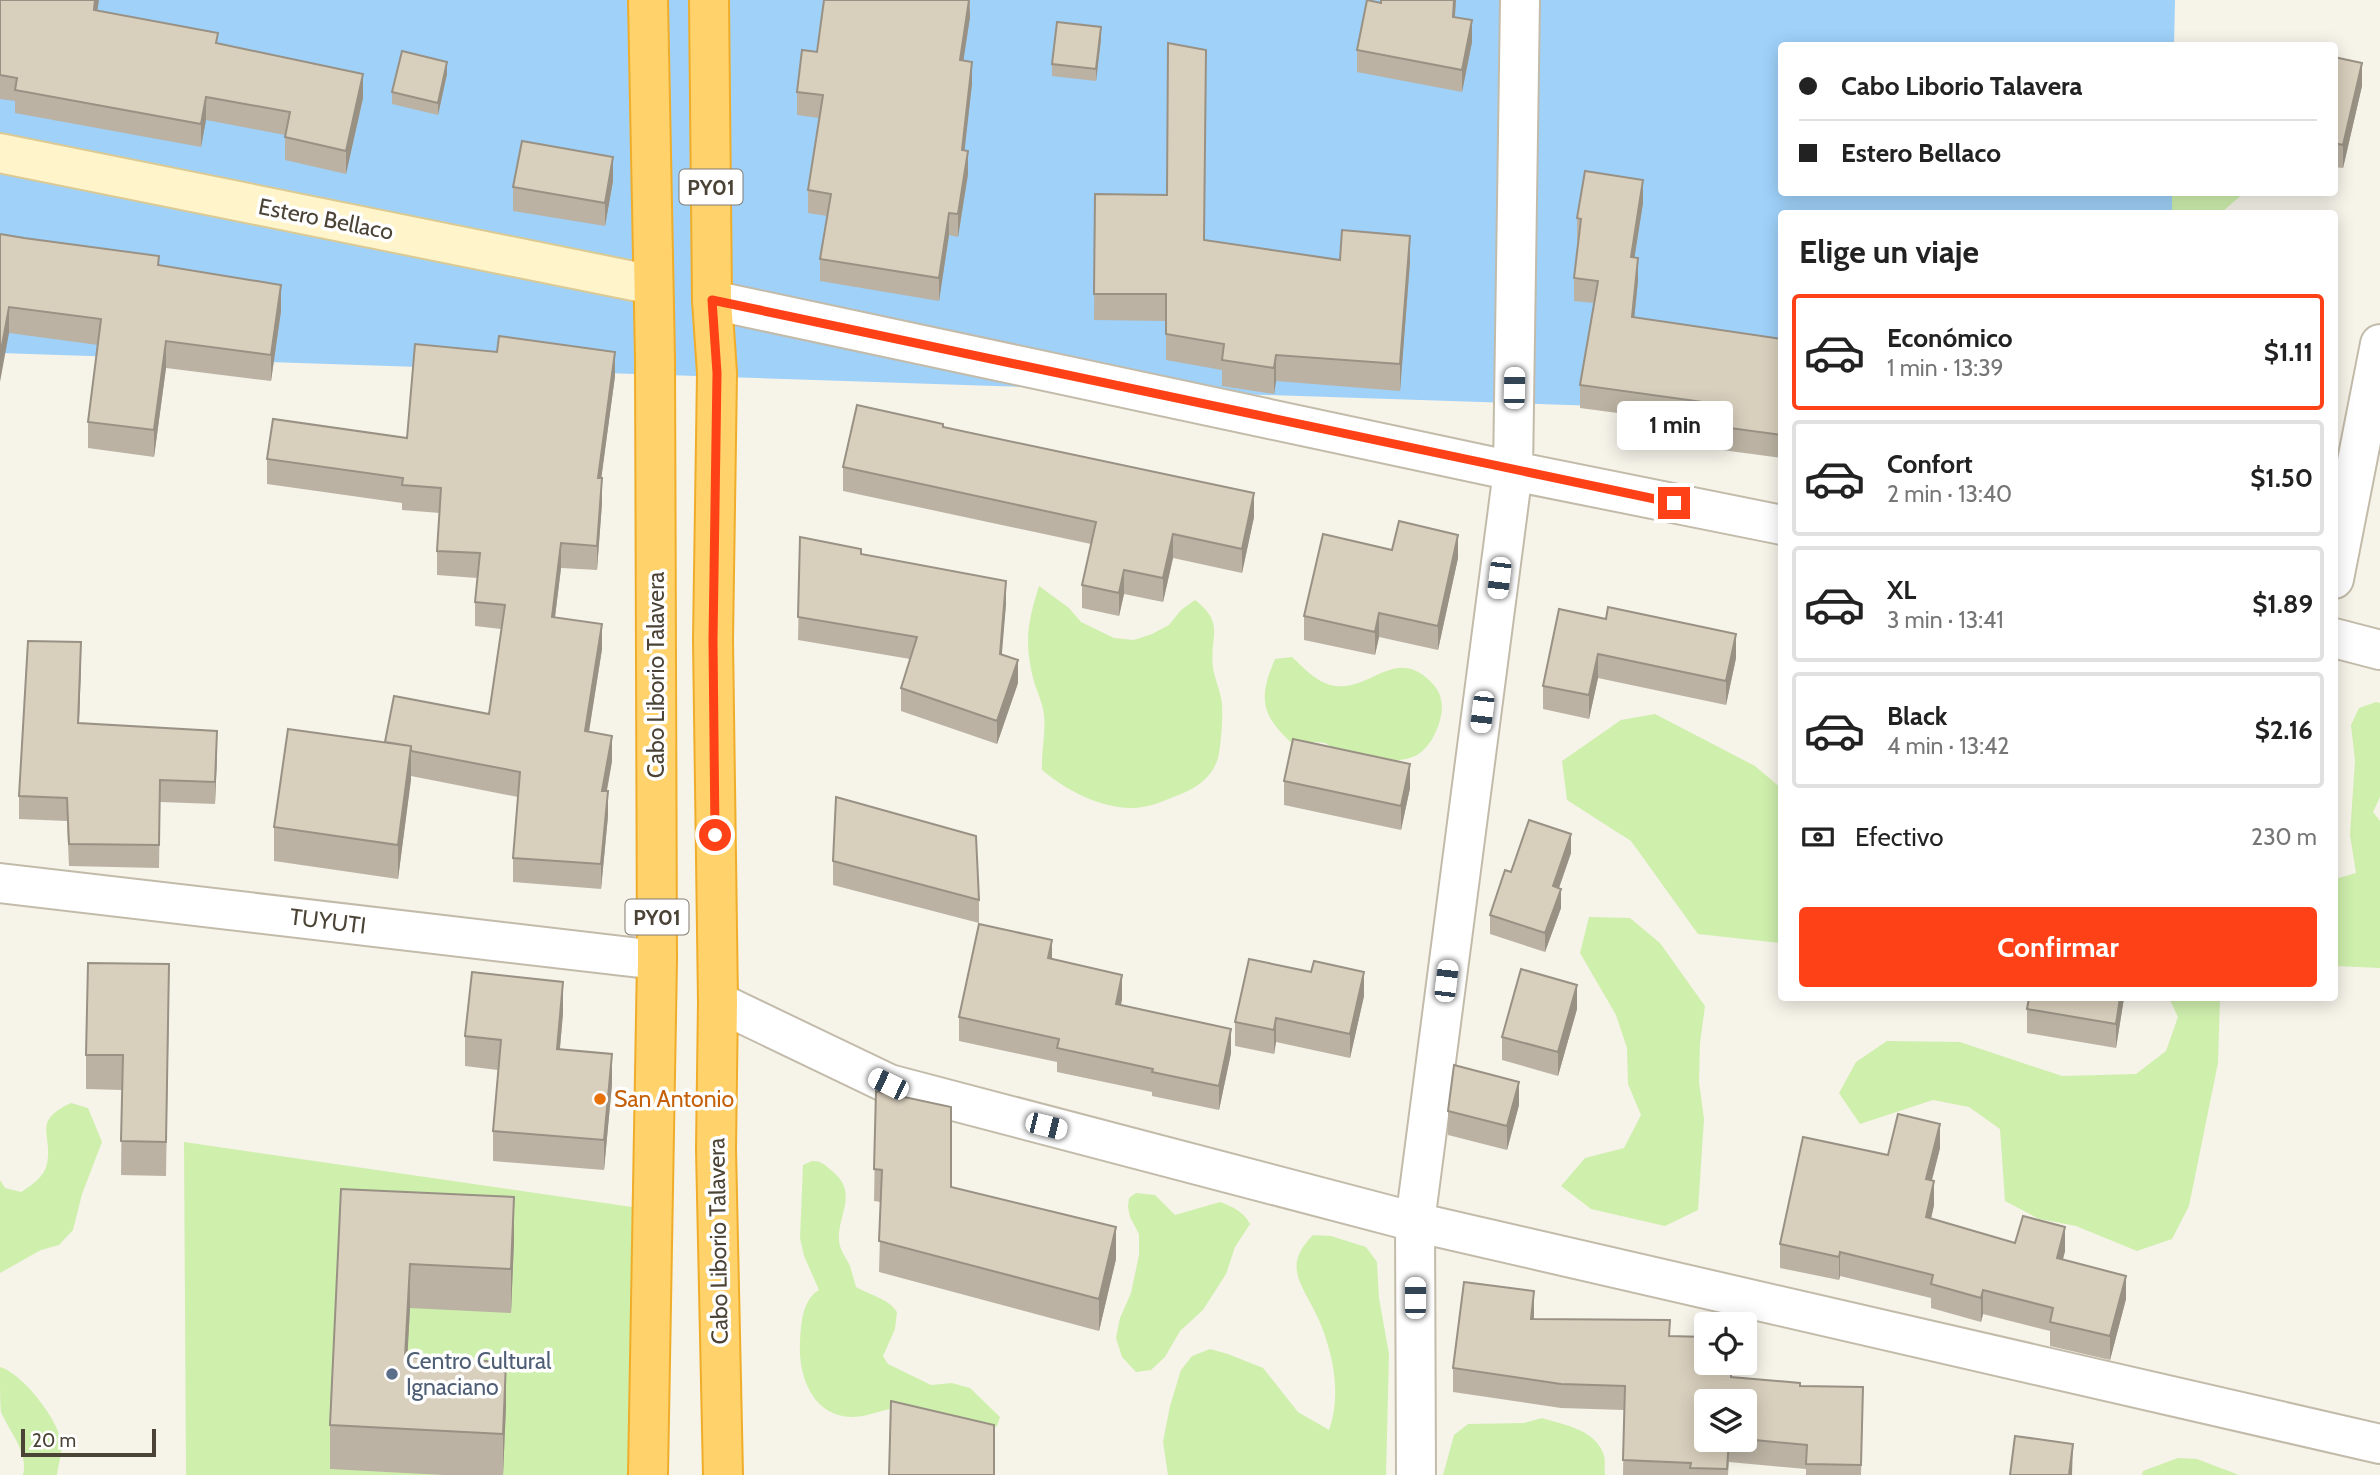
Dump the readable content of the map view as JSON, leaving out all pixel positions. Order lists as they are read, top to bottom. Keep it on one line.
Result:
{"streets":{"highway":["PY01","Cabo Liborio Talavera"],"street":["Estero Bellaco","TUYUTI"]},"crossings":[["Estero Bellaco","Cabo Liborio Talavera"],["Cabo Liborio Talavera","TUYUTI"]],"places":["San Antonio","Centro Cultural Ignaciano"],"scale_bar":"20 m","page":{"banner":["Cabo Liborio Talavera","Estero Bellaco"],"heading":"Elige un viaje","list":[{"name":"Económico","note":"1 min · 13:39","value":"$1.11"},{"name":"Confort","note":"2 min · 13:40","value":"$1.50"},{"name":"XL","note":"3 min · 13:41","value":"$1.89"},{"name":"Black","note":"4 min · 13:42","value":"$2.16"}],"bubble":"1 min","pay":["Efectivo","230 m"],"buttons":"Confirmar","scale":"20 m"}}
